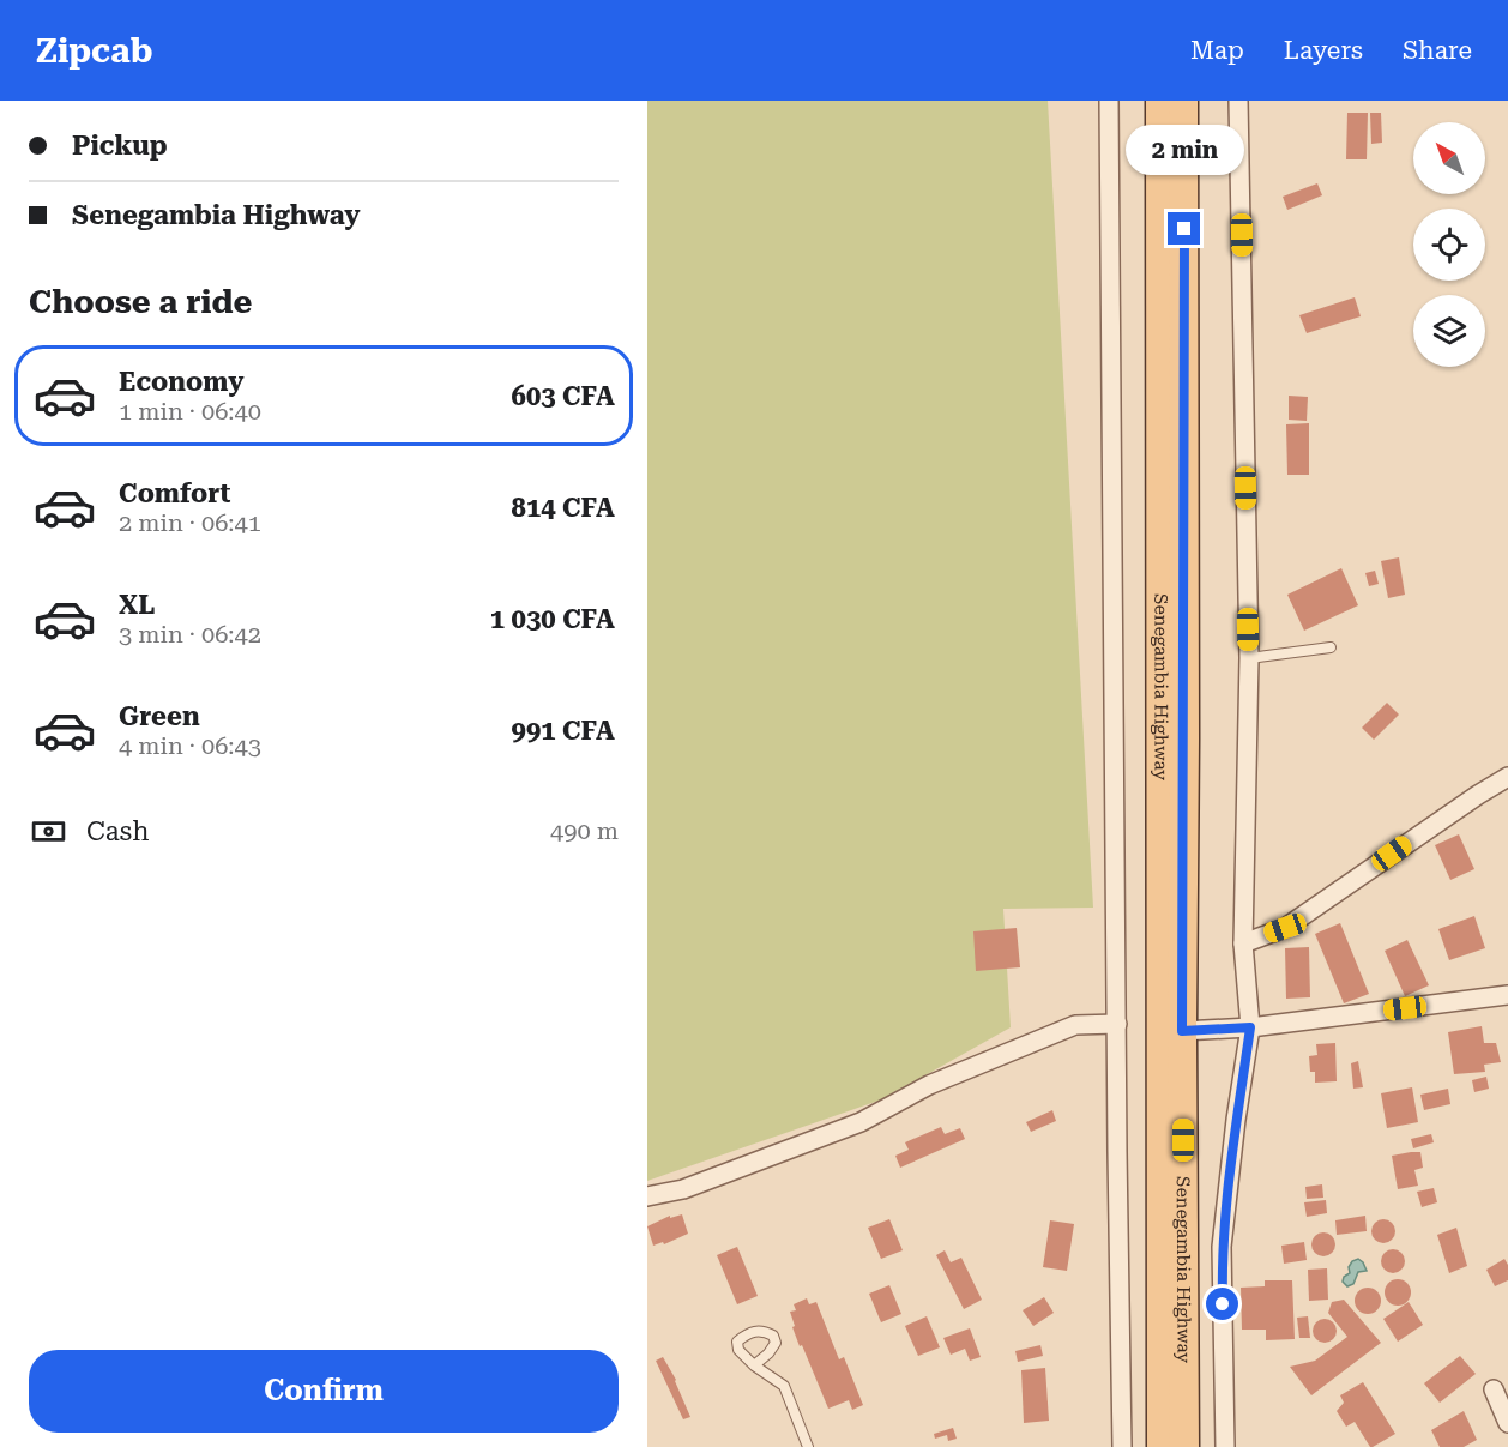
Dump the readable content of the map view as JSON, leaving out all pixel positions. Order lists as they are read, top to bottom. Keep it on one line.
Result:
{"streets":{"main road":["Senegambia Highway"]},"north":"top left","page":{"header":"Zipcab","nav":["Map","Layers","Share"],"banner":["Pickup","Senegambia Highway"],"bubble":"2 min","heading":"Choose a ride","list":[{"name":"Economy","note":"1 min · 06:40","value":"603 CFA"},{"name":"Comfort","note":"2 min · 06:41","value":"814 CFA"},{"name":"XL","note":"3 min · 06:42","value":"1 030 CFA"},{"name":"Green","note":"4 min · 06:43","value":"991 CFA"}],"pay":["Cash","490 m"],"buttons":"Confirm"}}
